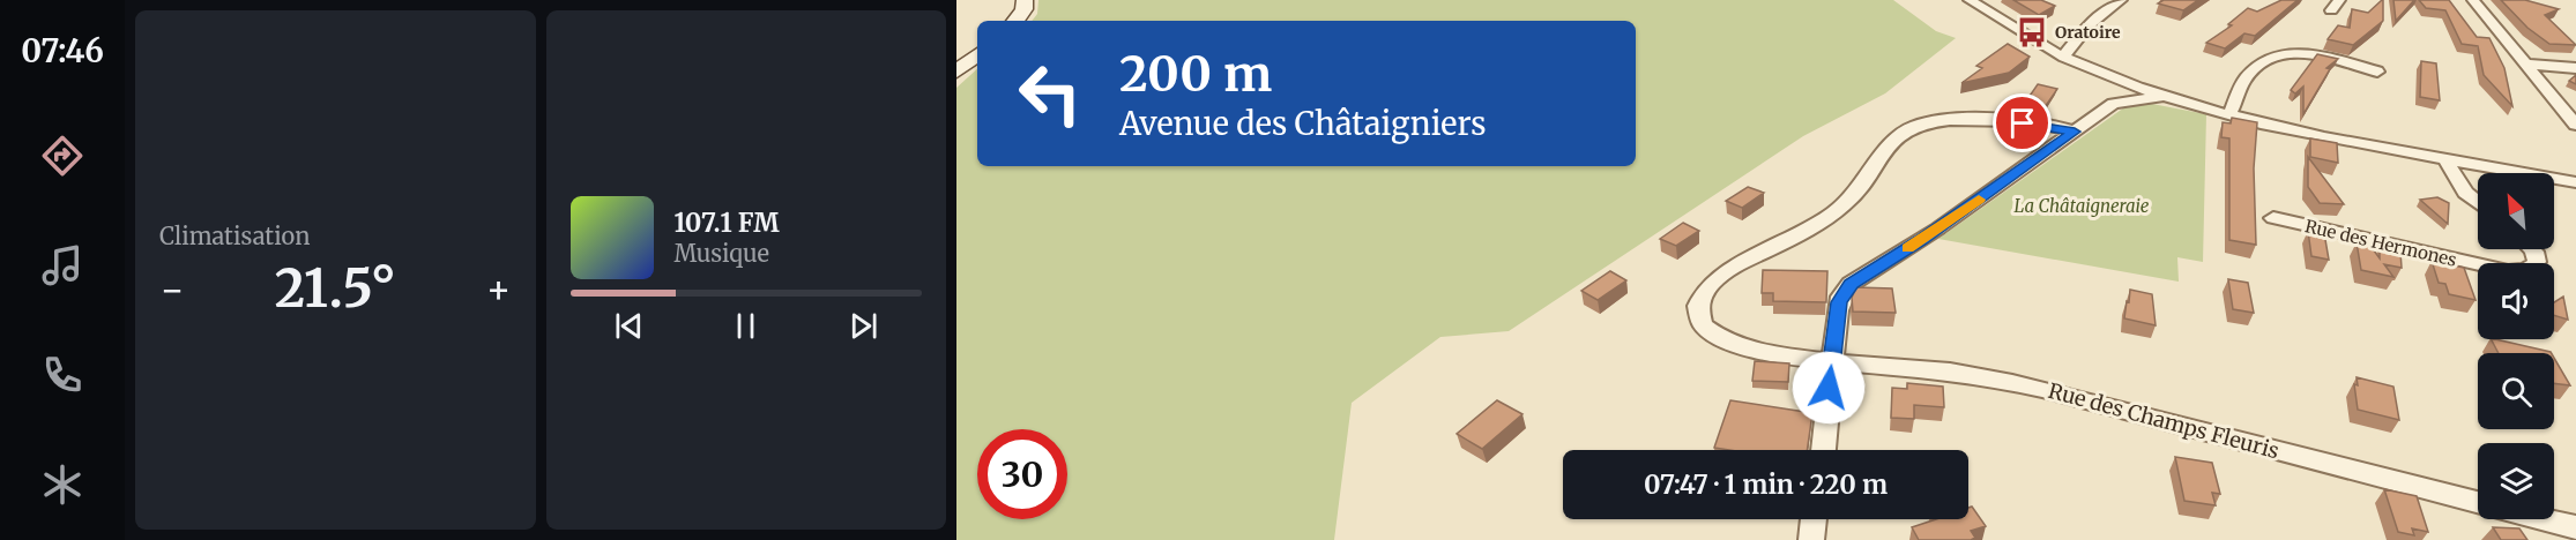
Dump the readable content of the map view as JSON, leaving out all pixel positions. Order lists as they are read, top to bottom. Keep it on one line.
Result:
{"streets":{"street":["Rue des Hermones","Rue des Champs Fleuris"]},"parks":["La Châtaigneraie"],"places":{"bus stop":["Oratoire"]},"north":"top left","page":{"tabs":"07:46","tile":"Climatisation","turn":["200 m","Avenue des Châtaigniers"],"song":["107.1 FM","Musique"],"heat":["−","21.5°","+"],"limit":"30","trip":"07:47 · 1 min · 220 m"}}
